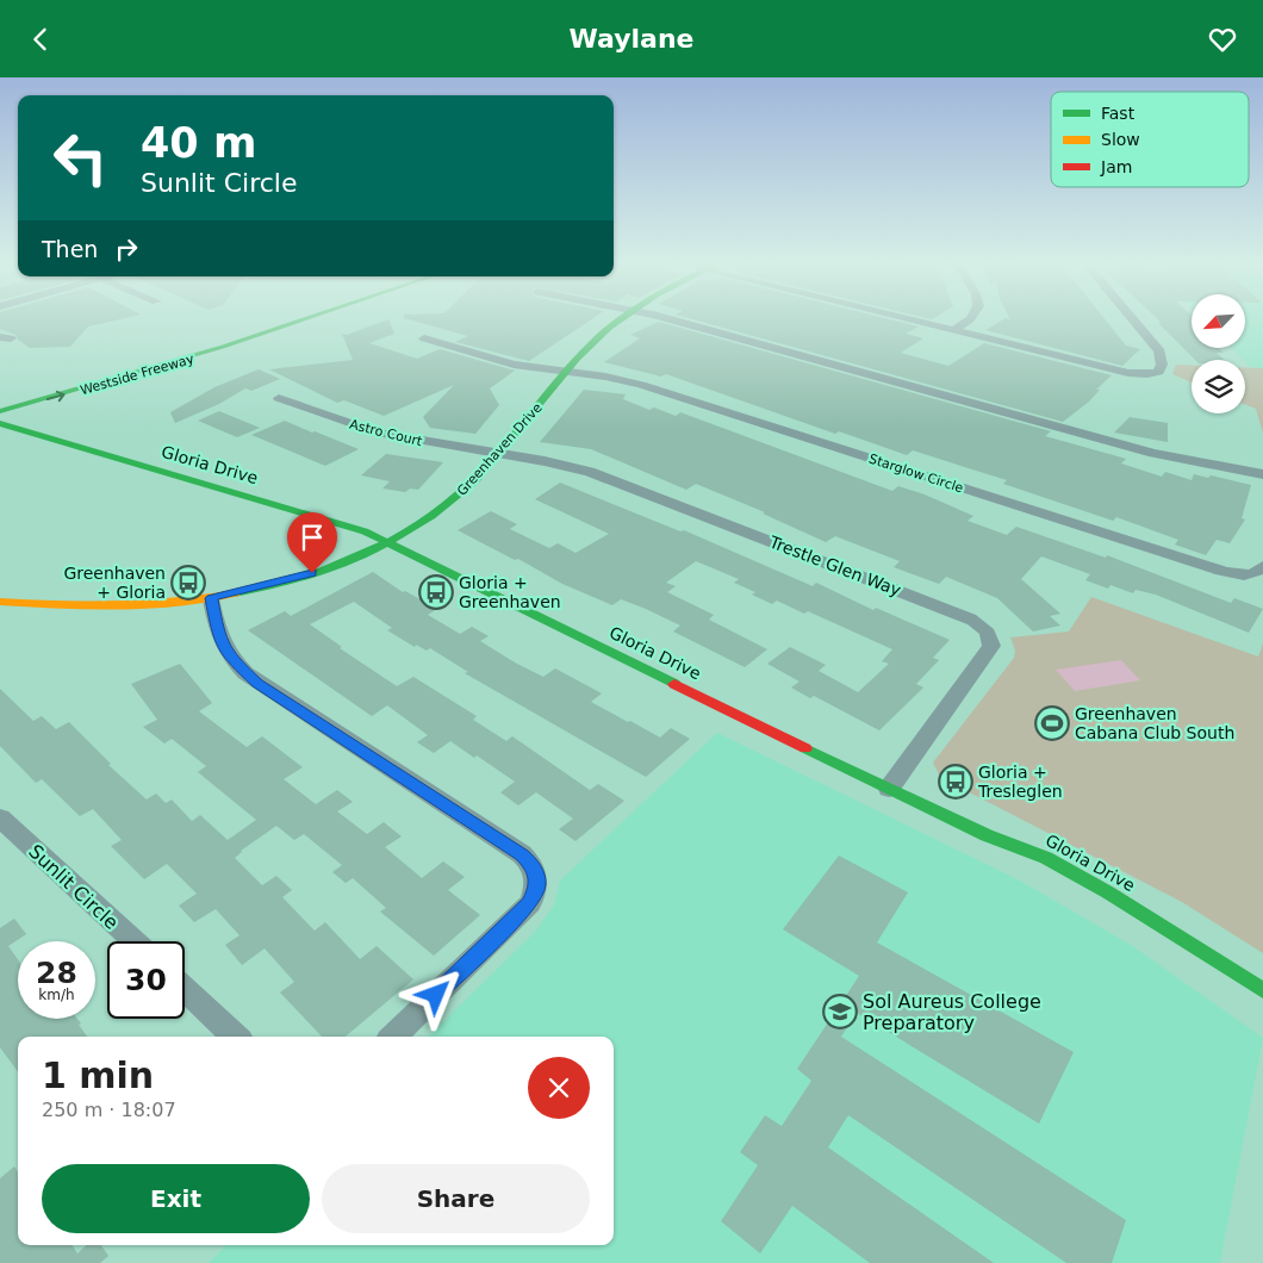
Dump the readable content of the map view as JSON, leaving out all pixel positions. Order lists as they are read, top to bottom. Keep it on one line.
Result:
{"streets":{"main road":["Westside Freeway","Greenhaven Drive","Gloria Drive"],"street":["Astro Court","Starglow Circle","Trestle Glen Way","Sunlit Circle"]},"crossings":[["Astro Court","Greenhaven Drive"],["Astro Court","Trestle Glen Way"],["Greenhaven Drive","Gloria Drive"],["Greenhaven Drive","Starglow Circle"],["Greenhaven Drive","Trestle Glen Way"],["Gloria Drive","Trestle Glen Way"]],"one_way":["Westside Freeway"],"places":{"bus stop":["Greenhaven + Gloria","Gloria + Greenhaven","Gloria + Tresleglen"],"sports":["Greenhaven Cabana Club South"],"school or university":["Sol Aureus College Preparatory"]},"legend":["Fast","Slow","Jam"],"north":"bottom left","page":{"header":"Waylane","turn":["40 m","Sunlit Circle"],"then":"Then","speed":"28 km/h","limit":"30","heading":["1 min","250 m · 18:07"],"buttons":["Exit","Share"]}}
